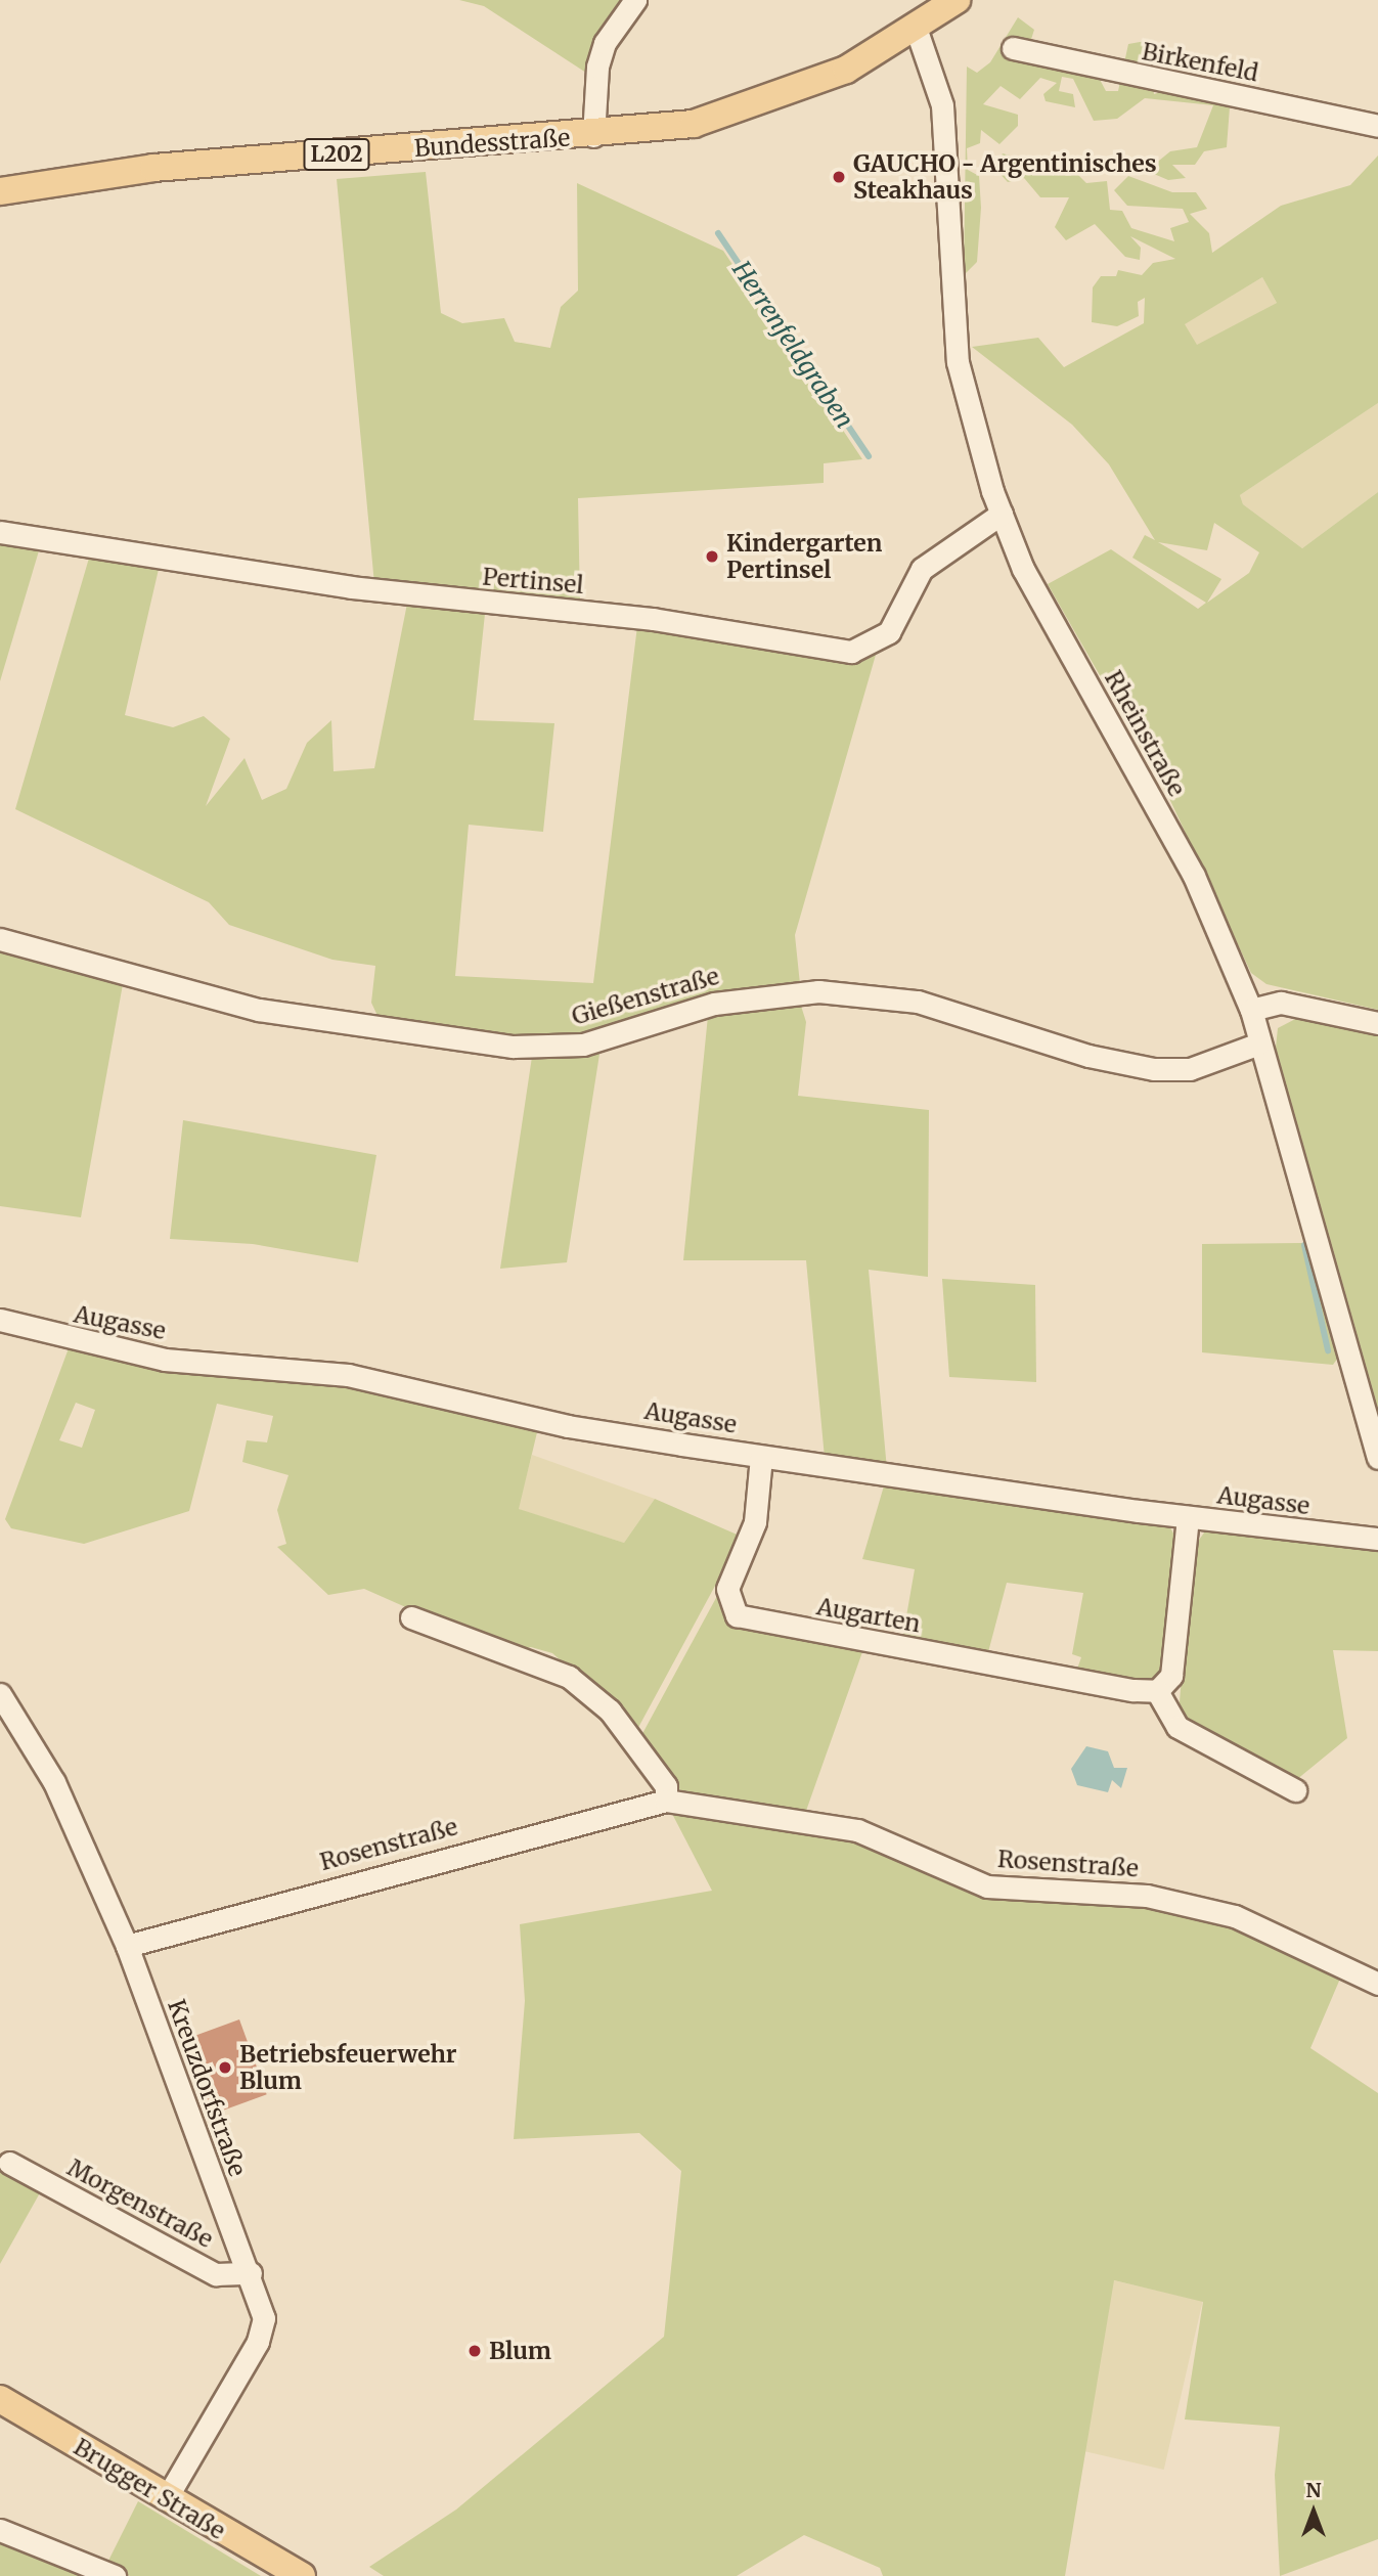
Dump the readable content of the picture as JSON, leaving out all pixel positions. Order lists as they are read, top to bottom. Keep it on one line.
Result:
{"streets":{"main road":["Bundesstraße","L202","Brugger Straße"],"street":["Birkenfeld","Pertinsel","Rheinstraße","Gießenstraße","Augasse","Augarten","Rosenstraße","Kreuzdorfstraße","Morgenstraße"]},"crossings":[["Bundesstraße","Rheinstraße"],["Pertinsel","Rheinstraße"],["Rheinstraße","Gießenstraße"],["Augasse","Augarten"],["Rosenstraße","Kreuzdorfstraße"],["Kreuzdorfstraße","Morgenstraße"],["Kreuzdorfstraße","Brugger Straße"]],"water":["Herrenfeldgraben"],"places":["GAUCHO - Argentinisches Steakhaus","Kindergarten Pertinsel","Betriebsfeuerwehr Blum","Blum"],"north":"top"}
